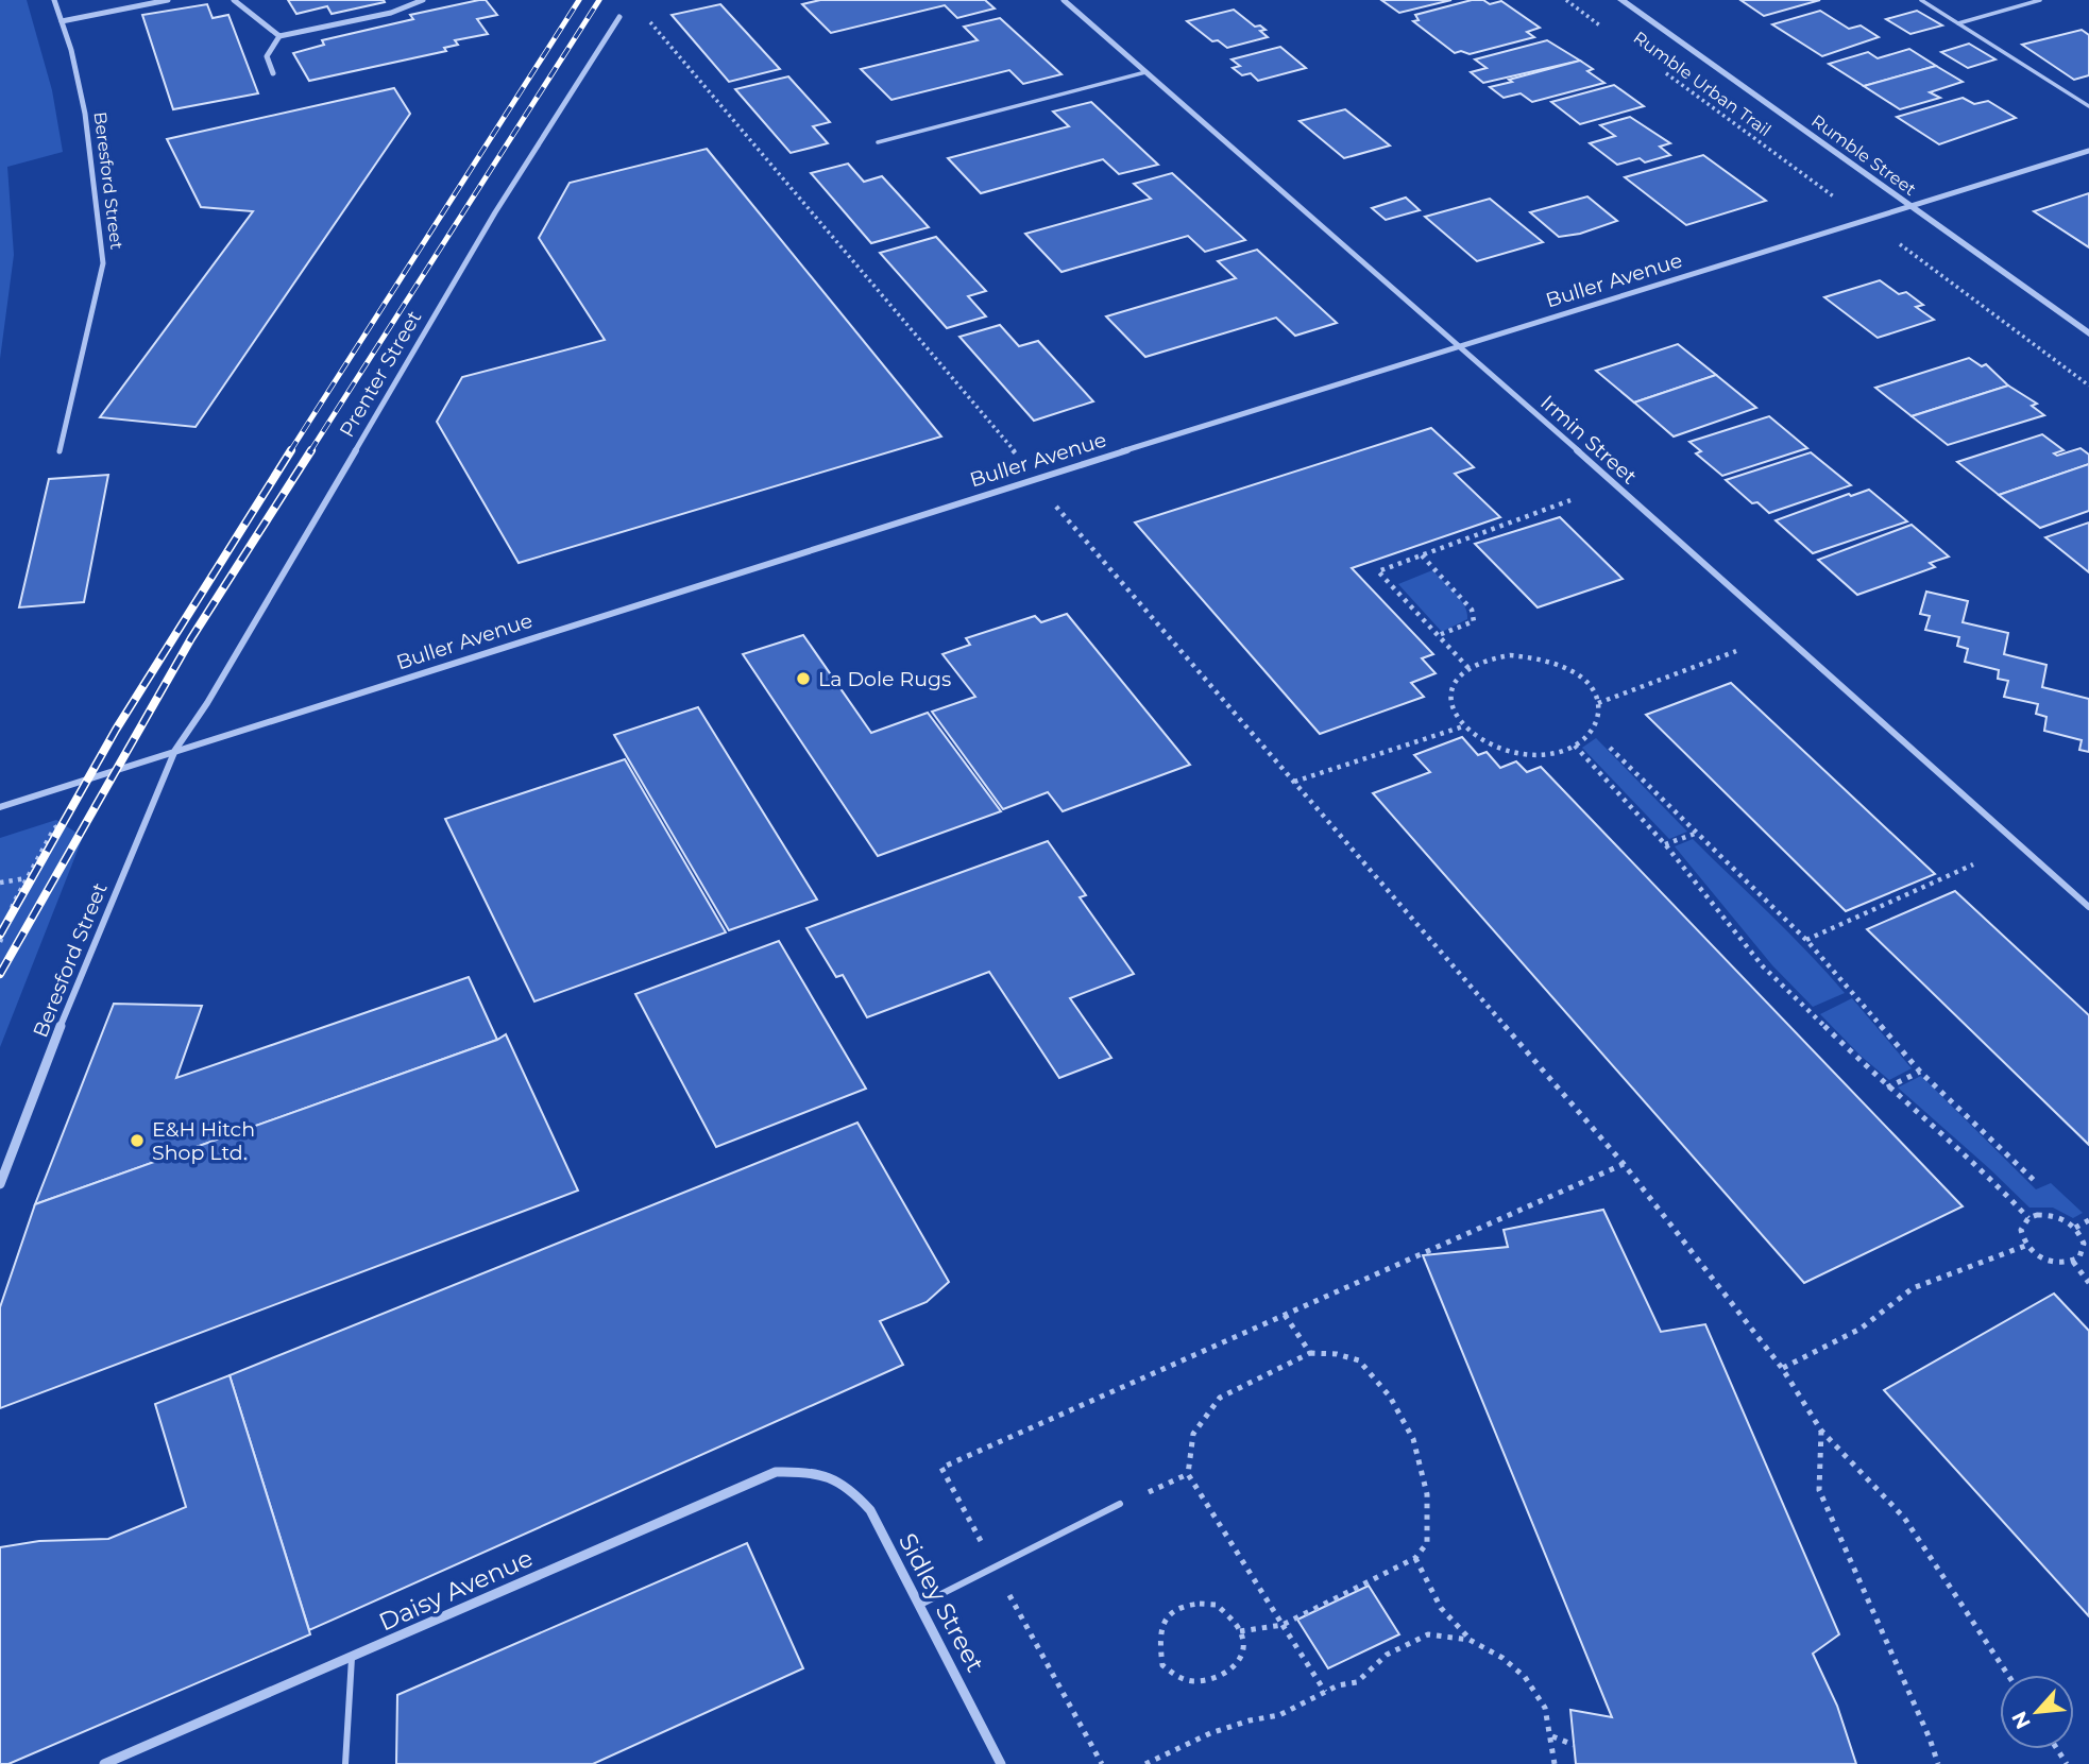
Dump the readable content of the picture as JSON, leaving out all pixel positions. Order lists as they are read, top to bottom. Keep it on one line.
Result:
{"streets":{"street":["Rumble Street","Beresford Street","Buller Avenue","Prenter Street","Irmin Street","Daisy Avenue","Sidley Street"],"path":["Rumble Urban Trail"]},"crossings":[["Rumble Street","Buller Avenue"],["Beresford Street","Buller Avenue"],["Beresford Street","Prenter Street"],["Buller Avenue","Prenter Street"],["Buller Avenue","Irmin Street"],["Daisy Avenue","Sidley Street"]],"places":["La Dole Rugs","E&H Hitch Shop Ltd."],"north":"bottom left"}
